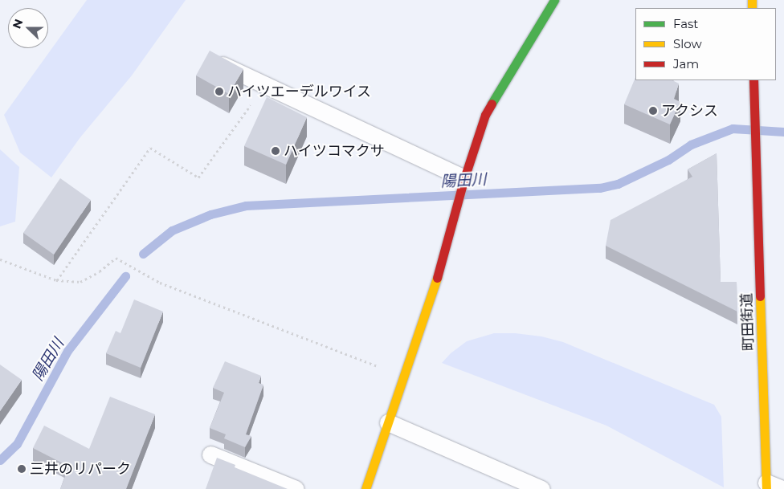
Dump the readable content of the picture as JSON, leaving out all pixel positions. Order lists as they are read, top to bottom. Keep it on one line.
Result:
{"streets":{"street":["町田街道"]},"water":["陽田川"],"places":["ハイツエーデルワイス","アクシス","ハイツコマクサ","三井のリパーク"],"legend":["Fast","Slow","Jam"],"north":"left"}
